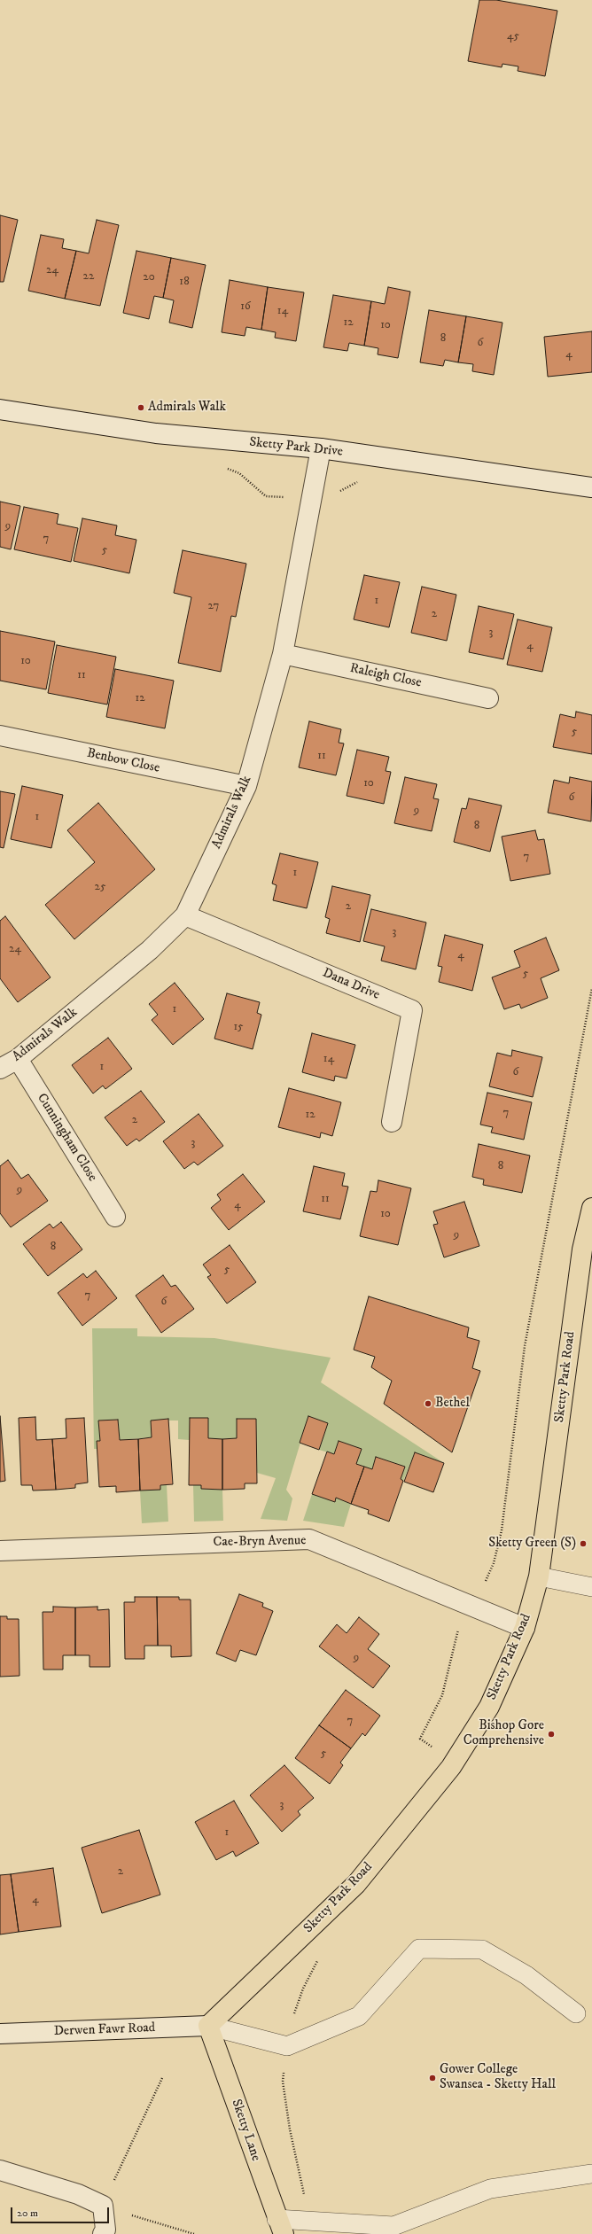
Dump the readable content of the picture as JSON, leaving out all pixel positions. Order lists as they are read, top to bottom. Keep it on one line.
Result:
{"streets":{"main road":["Sketty Park Road","Sketty Lane"],"street":["Sketty Park Drive","Raleigh Close","Benbow Close","Admirals Walk","Dana Drive","Cunningham Close","Cae-Bryn Avenue","Derwen Fawr Road"]},"crossings":[["Sketty Park Drive","Admirals Walk"],["Raleigh Close","Admirals Walk"],["Benbow Close","Admirals Walk"],["Admirals Walk","Dana Drive"],["Admirals Walk","Cunningham Close"],["Sketty Park Road","Cae-Bryn Avenue"],["Sketty Park Road","Derwen Fawr Road"],["Sketty Park Road","Sketty Lane"],["Derwen Fawr Road","Sketty Lane"]],"places":["Admirals Walk","Bethel","Sketty Green (S)","Bishop Gore Comprehensive","Gower College Swansea - Sketty Hall"],"house_numbers":["45","24","22","20","18","16","14","12","10","8","6","4","9","7","5","1","27","2","3","4","10","11","12","5","11","10","6","9","1","8","7","1","25","2","3","24","4","5","1","15","14","1","6","7","12","2","3","8","9","11","4","10","9","8","5","7","6","9","7","5","3","1","2","4"],"scale_bar":"20 m"}
